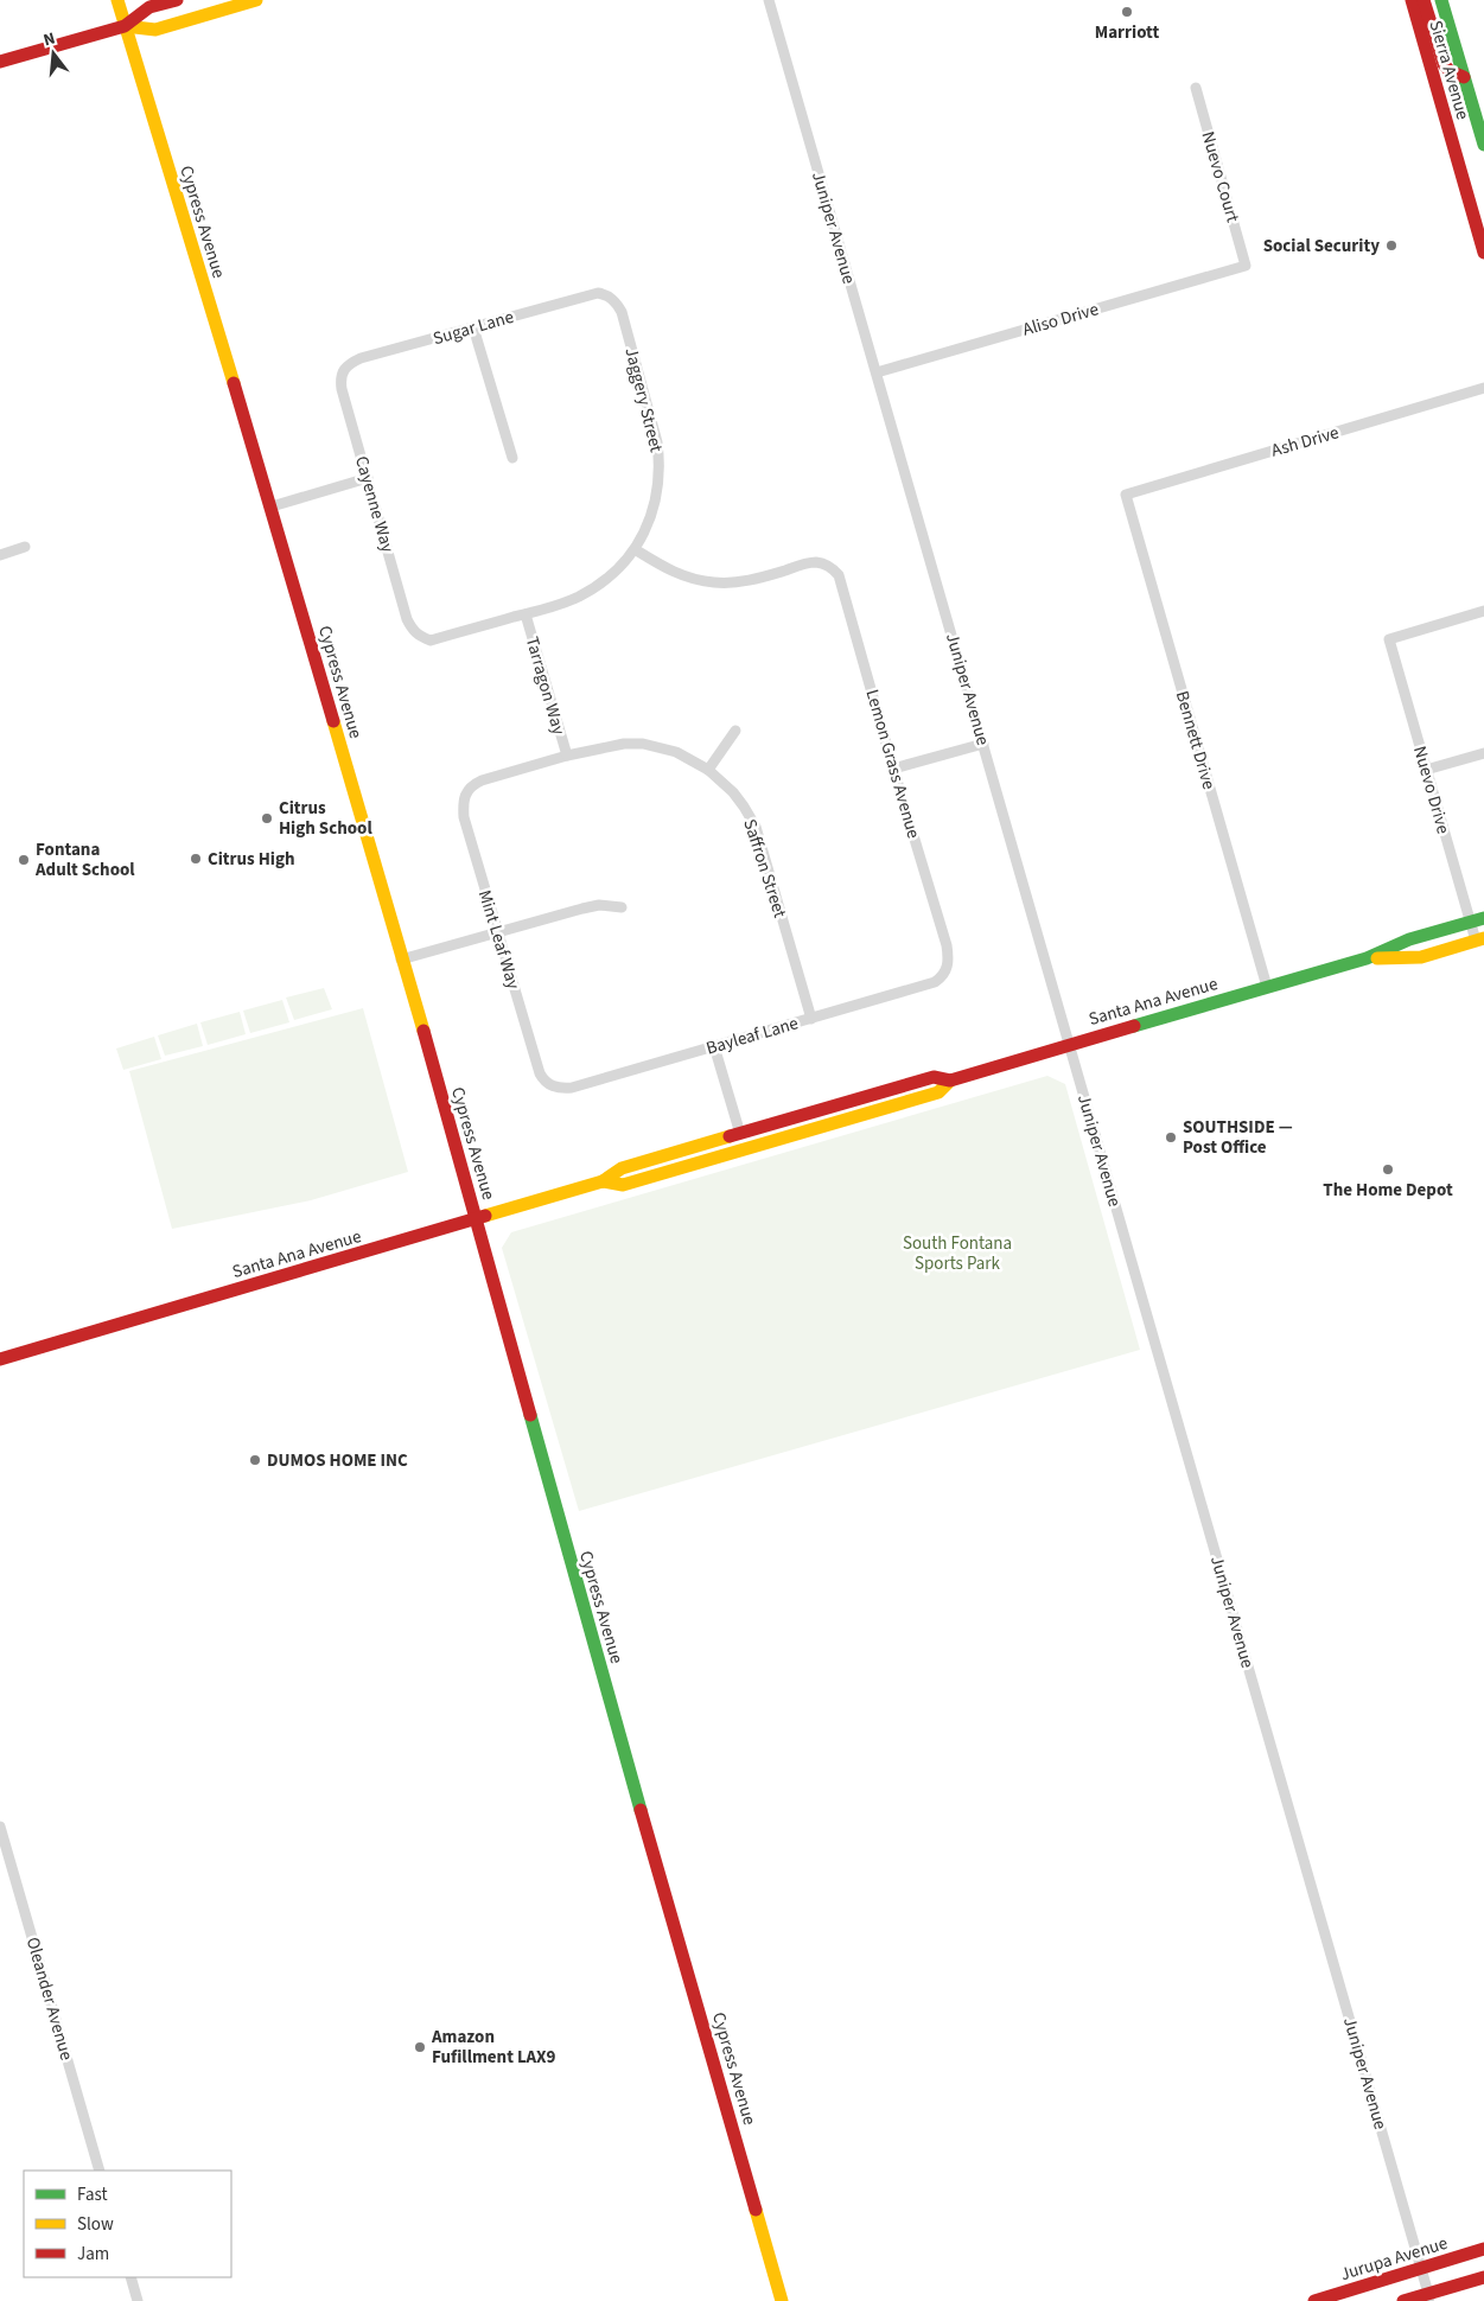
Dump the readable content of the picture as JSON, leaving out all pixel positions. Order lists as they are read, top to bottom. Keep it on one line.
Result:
{"streets":{"street":["Sierra Avenue","Nuevo Court","Cypress Avenue","Juniper Avenue","Aliso Drive","Sugar Lane","Jaggery Street","Ash Drive","Cayenne Way","Tarragon Way","Bennett Drive","Lemon Grass Avenue","Nuevo Drive","Saffron Street","Mint Leaf Way","Santa Ana Avenue","Bayleaf Lane","Oleander Avenue","Jurupa Avenue"]},"crossings":[["Nuevo Court","Aliso Drive"],["Cypress Avenue","Santa Ana Avenue"],["Juniper Avenue","Aliso Drive"],["Juniper Avenue","Santa Ana Avenue"],["Juniper Avenue","Jurupa Avenue"],["Sugar Lane","Jaggery Street"],["Sugar Lane","Cayenne Way"],["Jaggery Street","Cayenne Way"],["Jaggery Street","Tarragon Way"],["Jaggery Street","Lemon Grass Avenue"],["Ash Drive","Bennett Drive"],["Tarragon Way","Saffron Street"],["Bennett Drive","Santa Ana Avenue"],["Lemon Grass Avenue","Bayleaf Lane"],["Nuevo Drive","Santa Ana Avenue"],["Saffron Street","Mint Leaf Way"],["Saffron Street","Bayleaf Lane"],["Mint Leaf Way","Bayleaf Lane"]],"parks":["South Fontana Sports Park"],"places":["Marriott","Social Security","Citrus High School","Citrus High","Fontana Adult School","SOUTHSIDE — Post Office","The Home Depot","DUMOS HOME INC","Amazon Fufillment LAX9"],"legend":["Fast","Slow","Jam"],"north":"top"}
